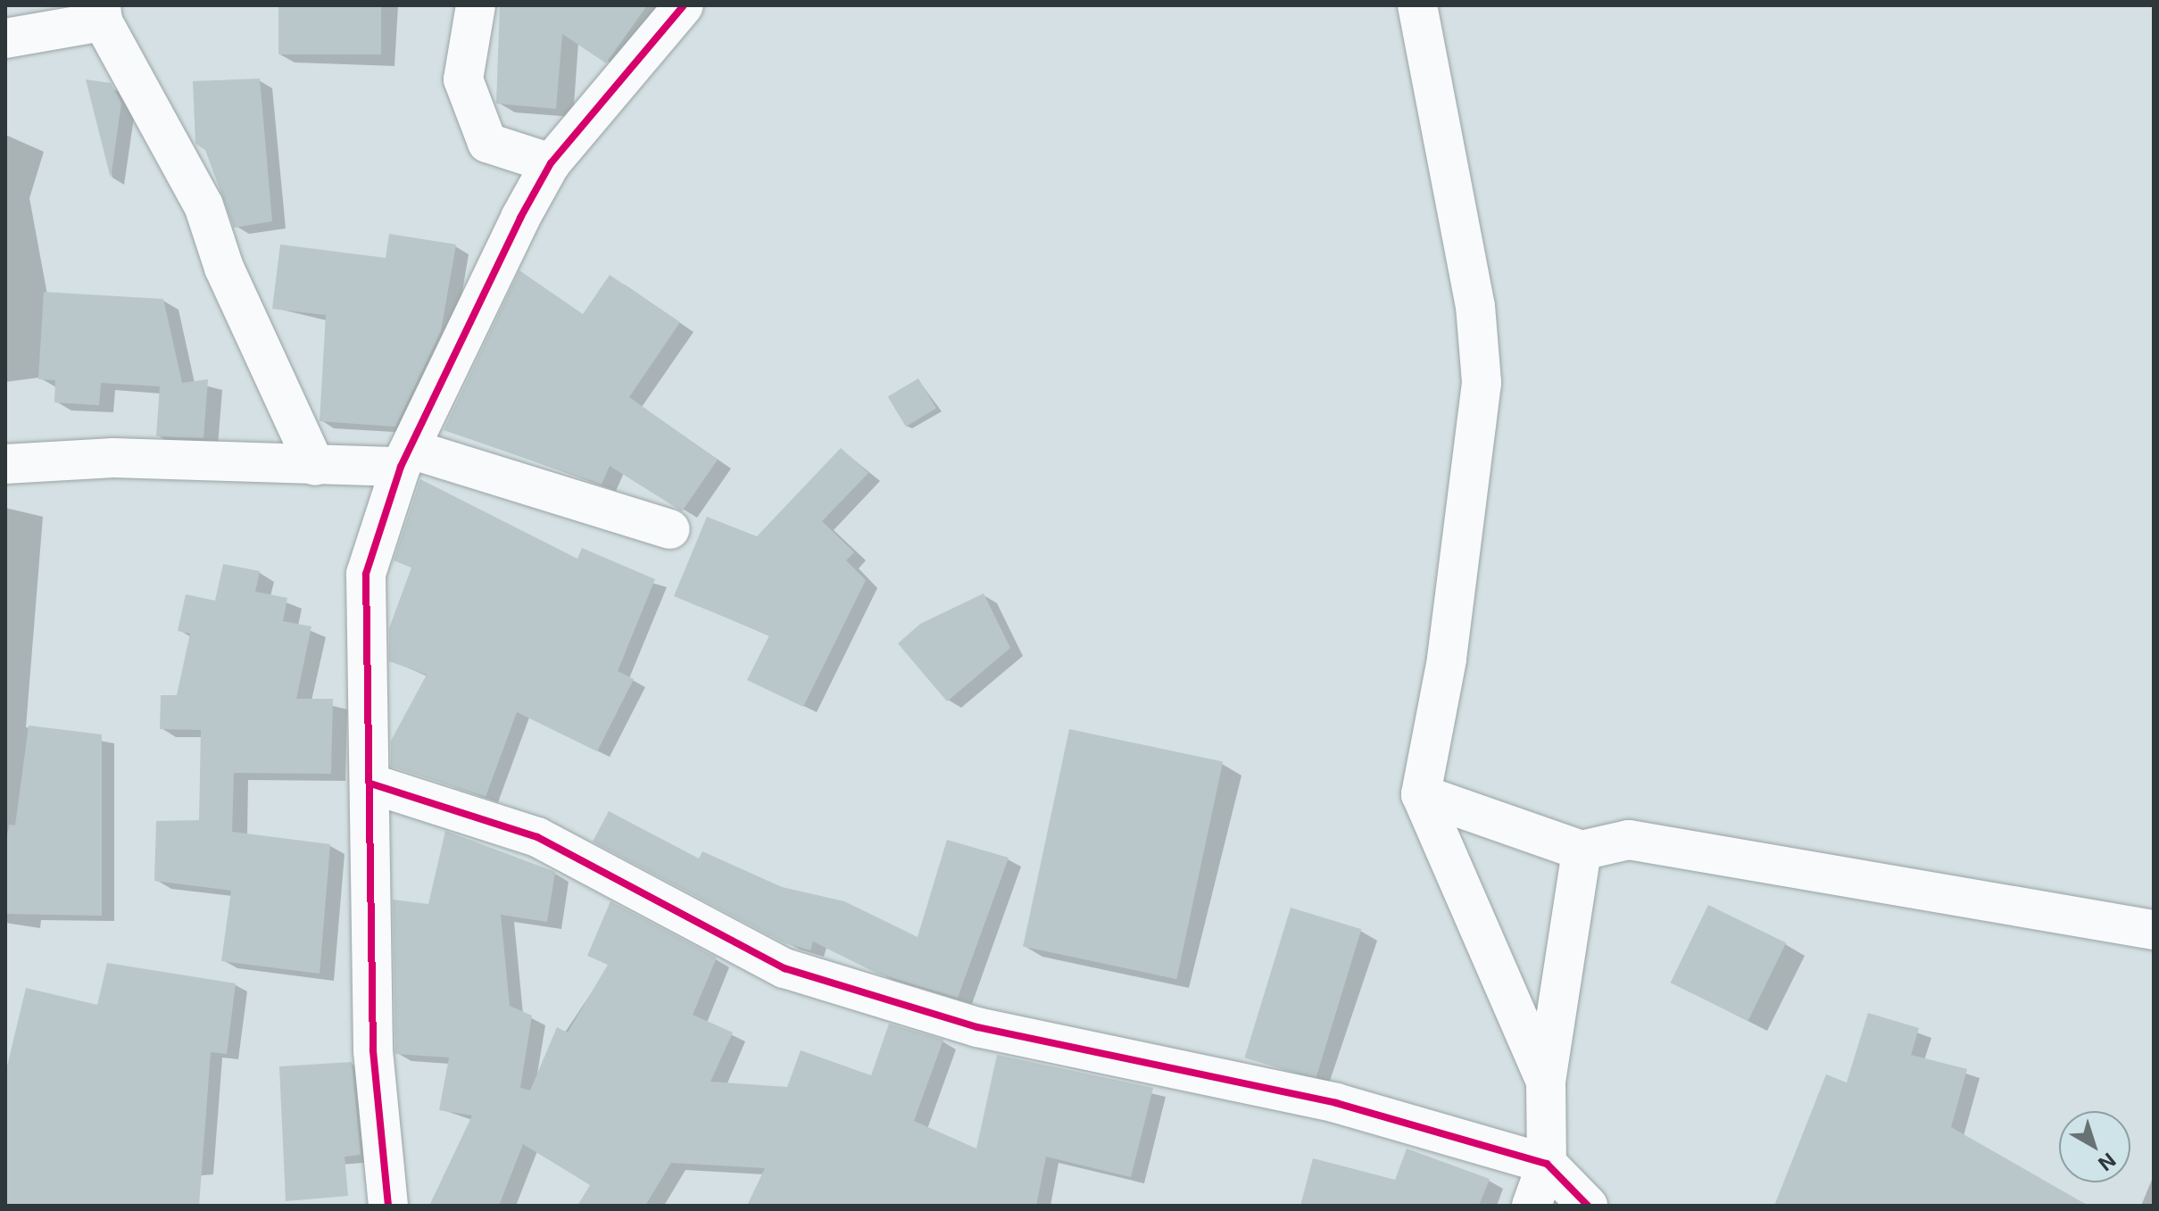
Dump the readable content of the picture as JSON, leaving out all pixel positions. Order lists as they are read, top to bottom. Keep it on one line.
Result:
{"north":"bottom right"}
